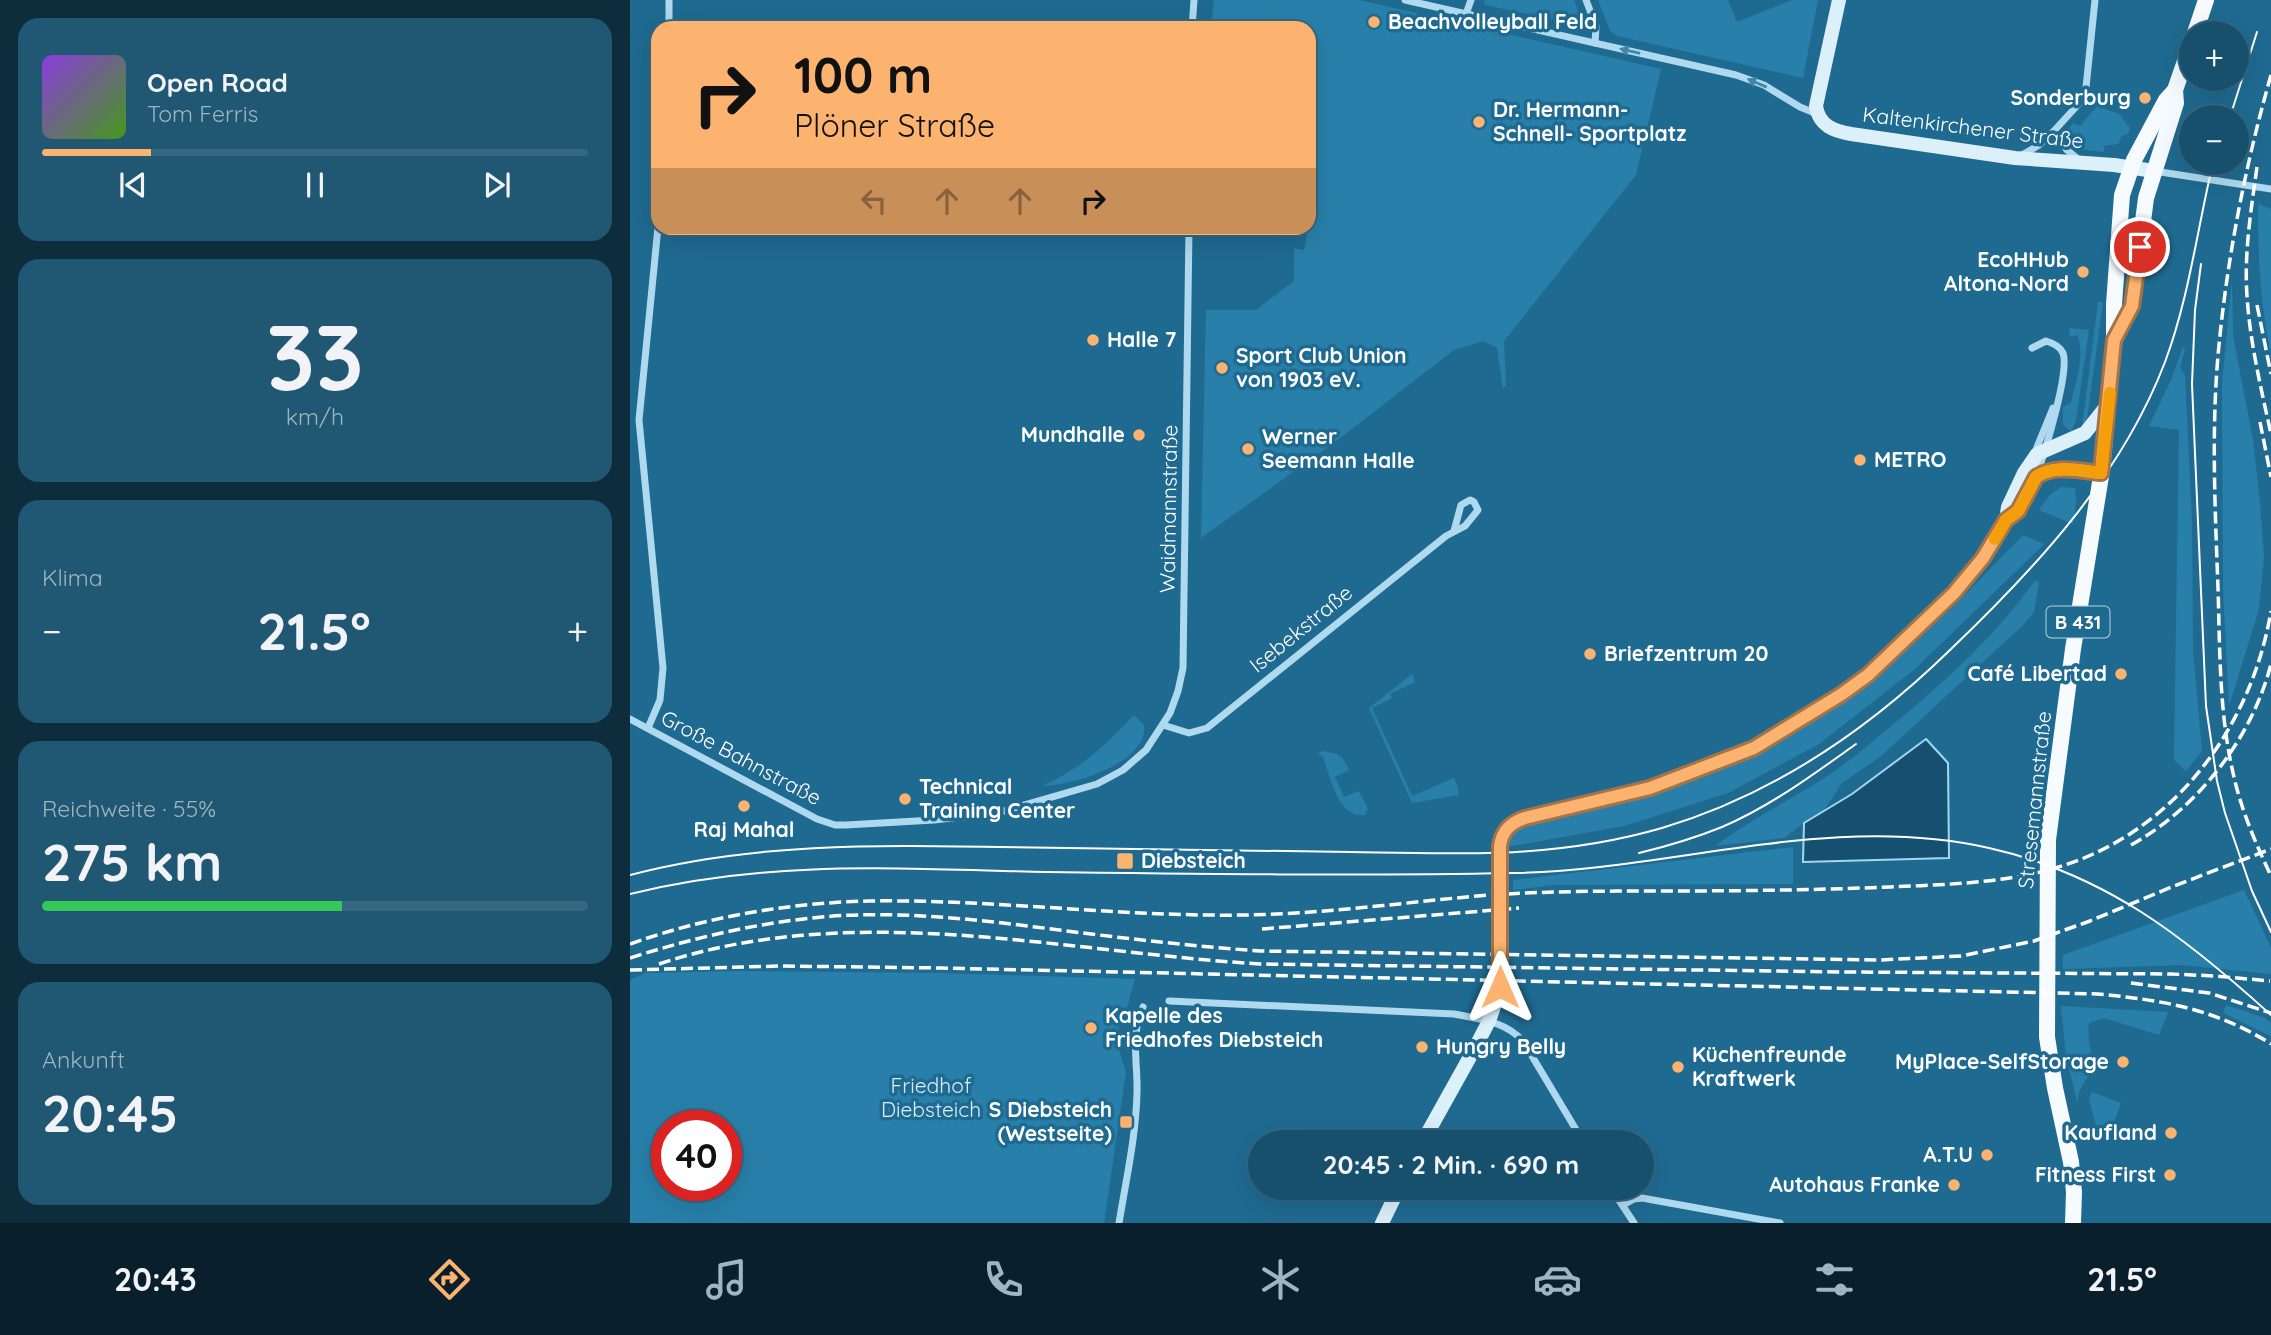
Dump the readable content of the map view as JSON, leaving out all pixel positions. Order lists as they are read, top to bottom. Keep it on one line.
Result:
{"streets":{"main road":["B 431","Stresemannstraße"],"street":["Kaltenkirchener Straße","Waidmannstraße","Isebekstraße","Große Bahnstraße"]},"crossings":[["Kaltenkirchener Straße","Stresemannstraße"],["Waidmannstraße","Isebekstraße"],["Waidmannstraße","Große Bahnstraße"]],"parks":["Friedhof Diebsteich"],"places":{"other":["Beachvolleyball Feld","Sonderburg","Dr. Hermann- Schnell- Sportplatz","EcoHHub Altona-Nord","Halle 7","Sport Club Union von 1903 eV.","Mundhalle","Werner Seemann Halle","METRO","Briefzentrum 20","Café Libertad","Technical Training Center","Raj Mahal","Kapelle des Friedhofes Diebsteich","Hungry Belly","MyPlace-SelfStorage","Küchenfreunde Kraftwerk","Kaufland","A.T.U","Fitness First","Autohaus Franke"],"transit":["Diebsteich","S Diebsteich (Westseite)"]},"page":{"map_buttons":["+","−"],"turn":["100 m","Plöner Straße"],"song":["Open Road","Tom Ferris"],"tile":[["33","km/h"],"Klima",["Reichweite · 55%","275 km"],["Ankunft","20:45"]],"heat":["−","21.5°","+"],"limit":"40","trip":"20:45 · 2 Min. · 690 m","tabs":["20:43","21.5°"]}}
